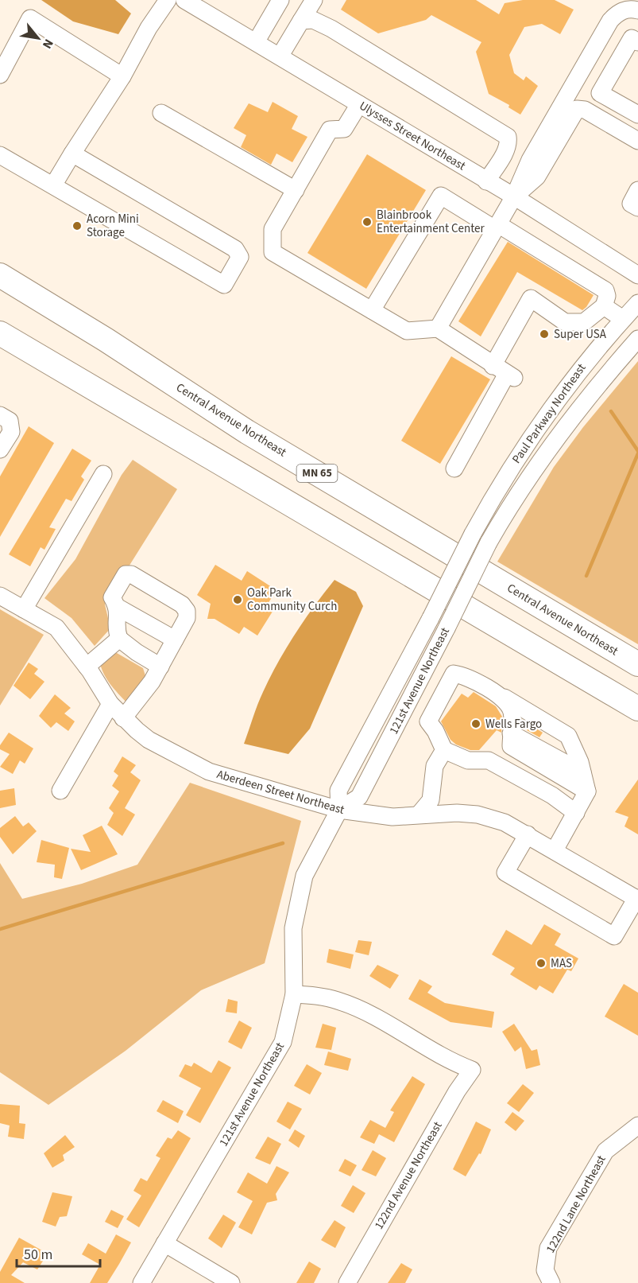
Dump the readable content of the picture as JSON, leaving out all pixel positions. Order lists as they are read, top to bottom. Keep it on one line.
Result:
{"streets":{"highway":["Central Avenue Northeast","MN 65"],"street":["Ulysses Street Northeast","Paul Parkway Northeast","121st Avenue Northeast","Aberdeen Street Northeast","122nd Avenue Northeast","122nd Lane Northeast"]},"crossings":[["Paul Parkway Northeast","121st Avenue Northeast"],["121st Avenue Northeast","Aberdeen Street Northeast"],["121st Avenue Northeast","122nd Avenue Northeast"]],"places":["Blainbrook Entertainment Center","Acorn Mini Storage","Super USA","Oak Park Community Curch","Wells Fargo","MAS"],"scale_bar":"50 m","north":"bottom right"}
